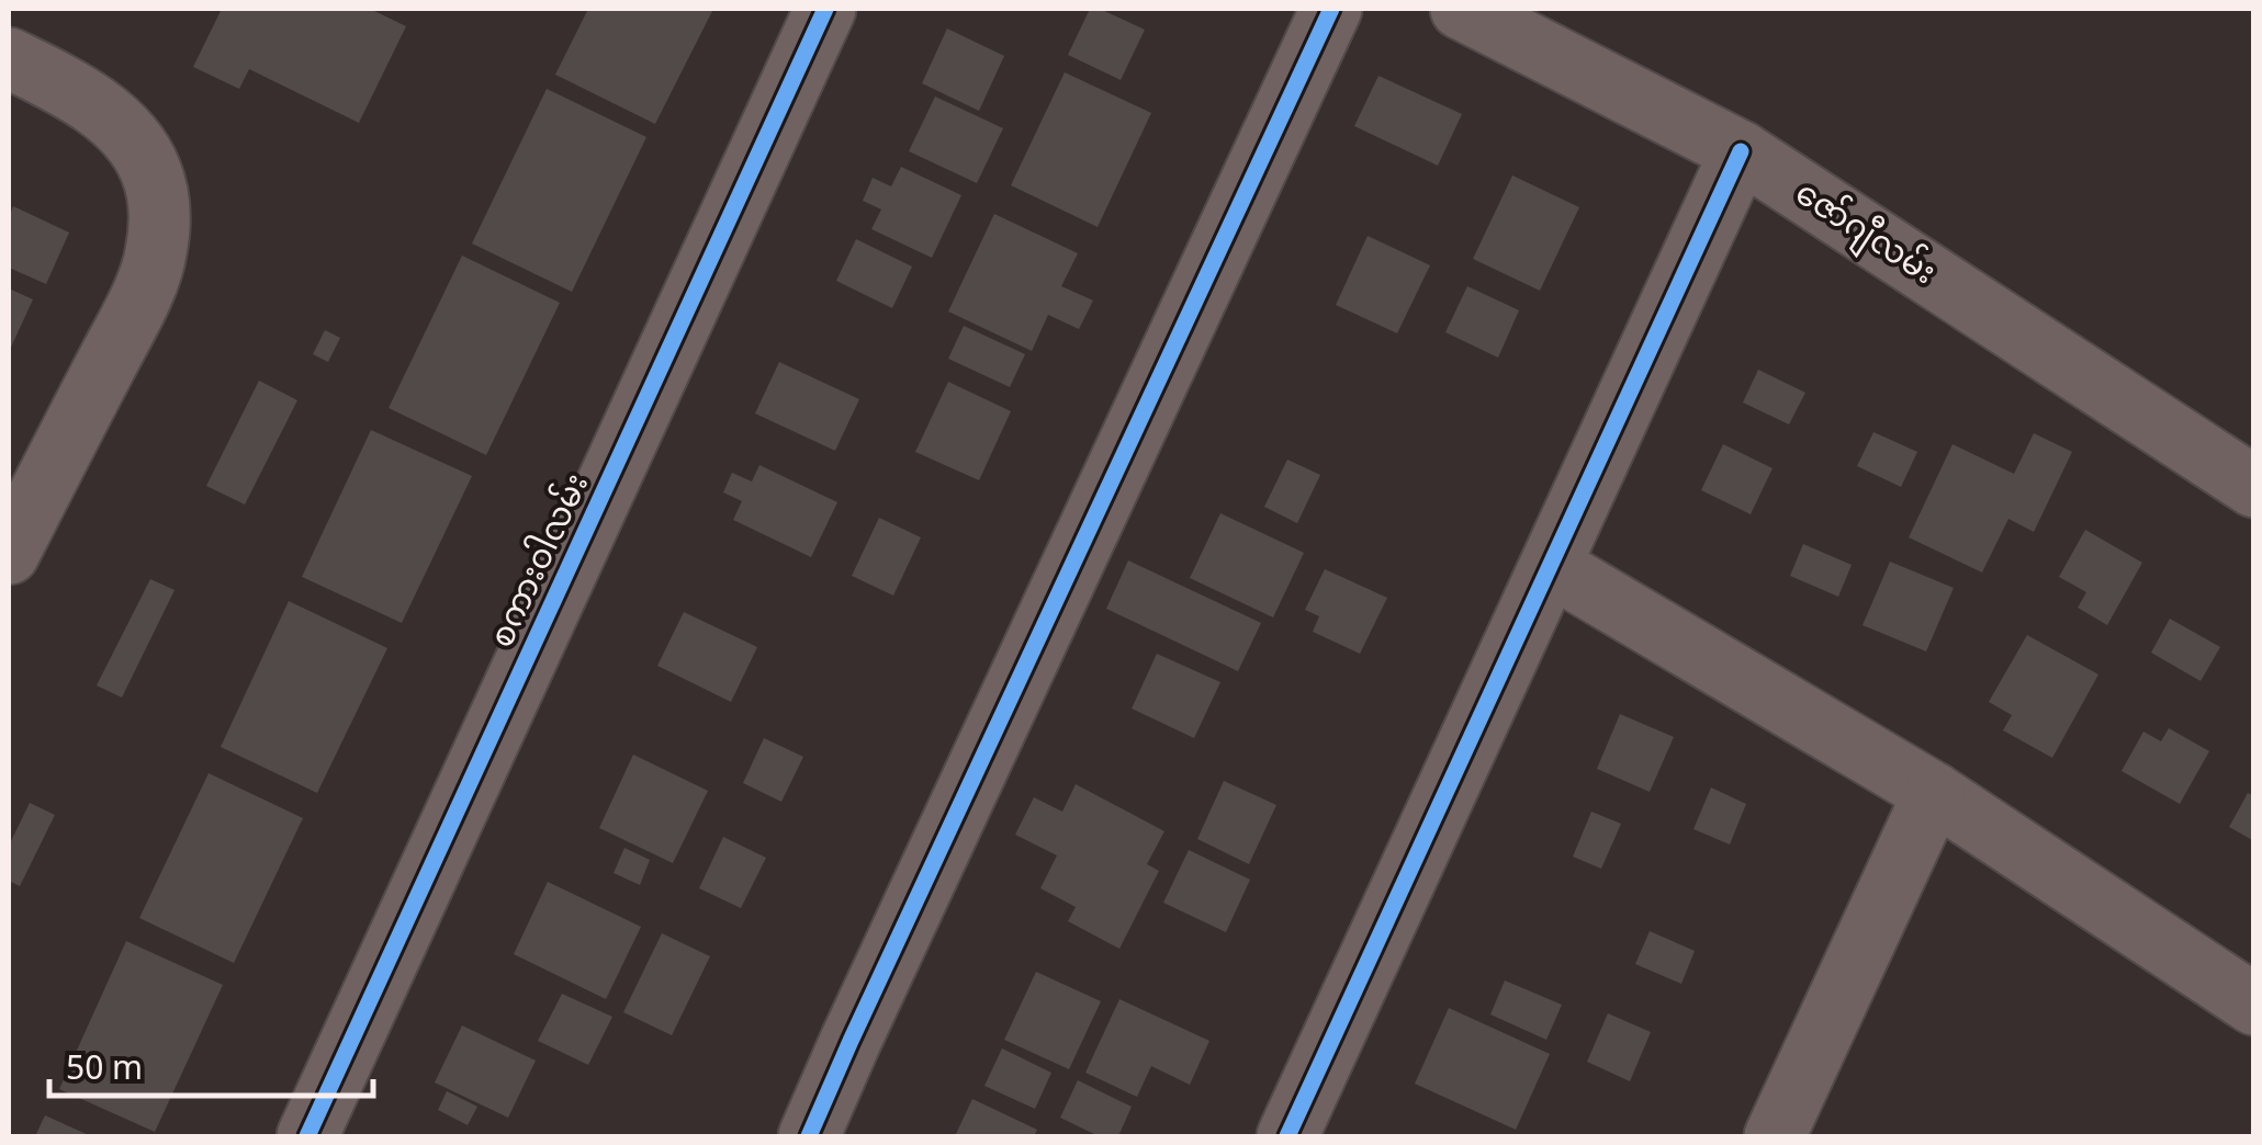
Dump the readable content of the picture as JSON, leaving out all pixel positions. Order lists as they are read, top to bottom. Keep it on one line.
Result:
{"streets":{"street":["ဇော်ဂျီလမ်း","စကားဝါလမ်း"]},"scale_bar":"50 m"}
